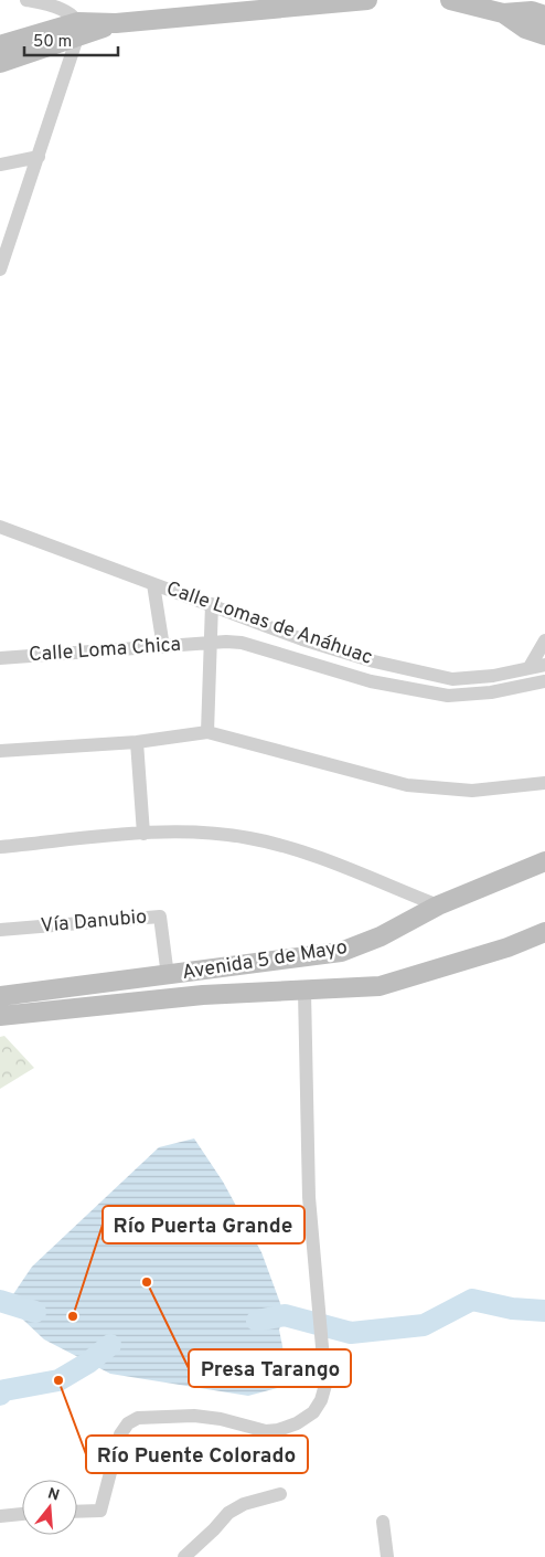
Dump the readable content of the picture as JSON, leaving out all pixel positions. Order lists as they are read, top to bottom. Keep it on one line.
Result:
{"streets":{"main road":["Avenida 5 de Mayo"],"street":["Calle Lomas de Anáhuac","Calle Loma Chica","Vía Danubio"]},"crossings":[["Calle Lomas de Anáhuac","Calle Loma Chica"],["Vía Danubio","Avenida 5 de Mayo"]],"places":["Presa Tarango","Río Puerta Grande","Río Puente Colorado"],"scale_bar":"50 m","north":"top"}
